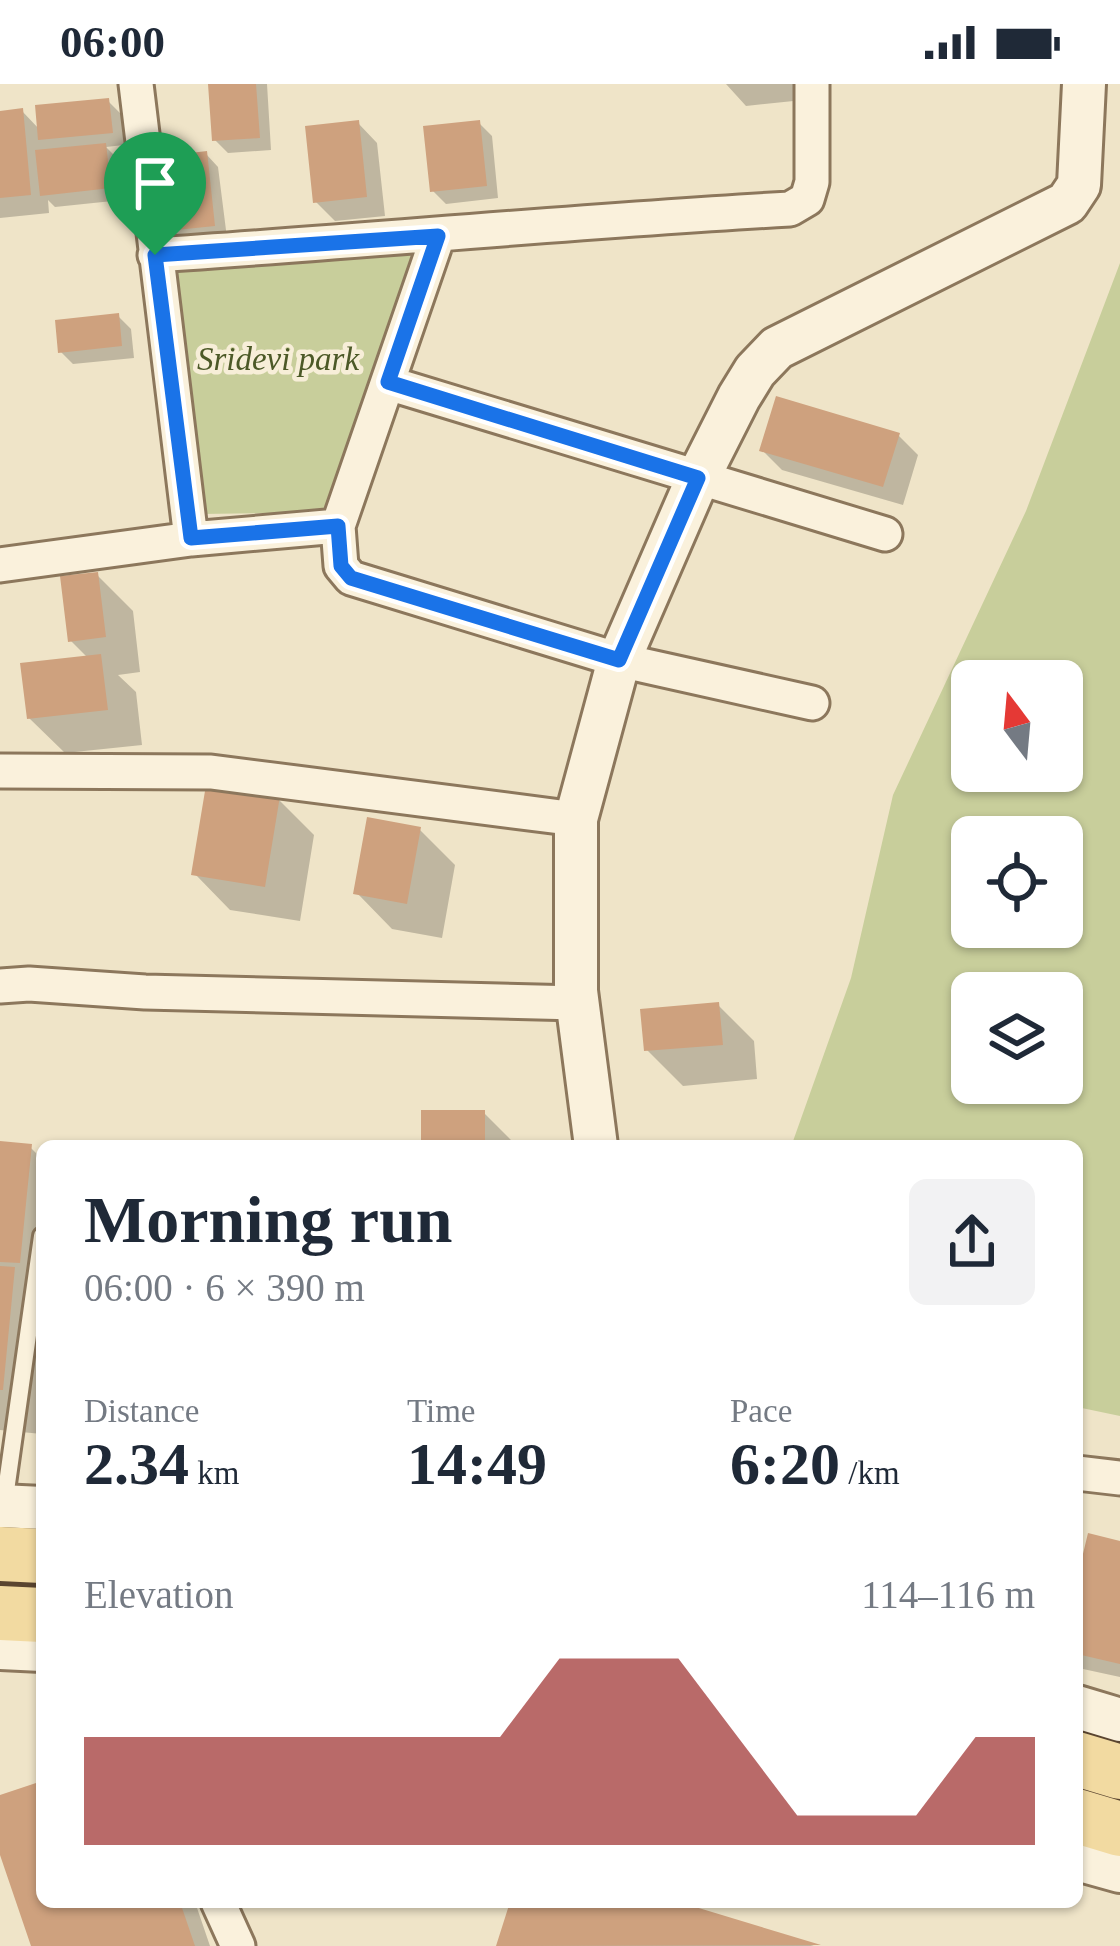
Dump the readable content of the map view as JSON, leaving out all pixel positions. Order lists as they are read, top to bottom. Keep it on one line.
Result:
{"parks":["Sridevi park"],"north":"top","page":{"status":"06:00","heading":["Morning run","06:00 · 6 × 390 m"],"stats":[["Distance","2.34 km"],["Time","14:49"],["Pace","6:20 /km"]],"chart":["Elevation","114–116 m"]}}
